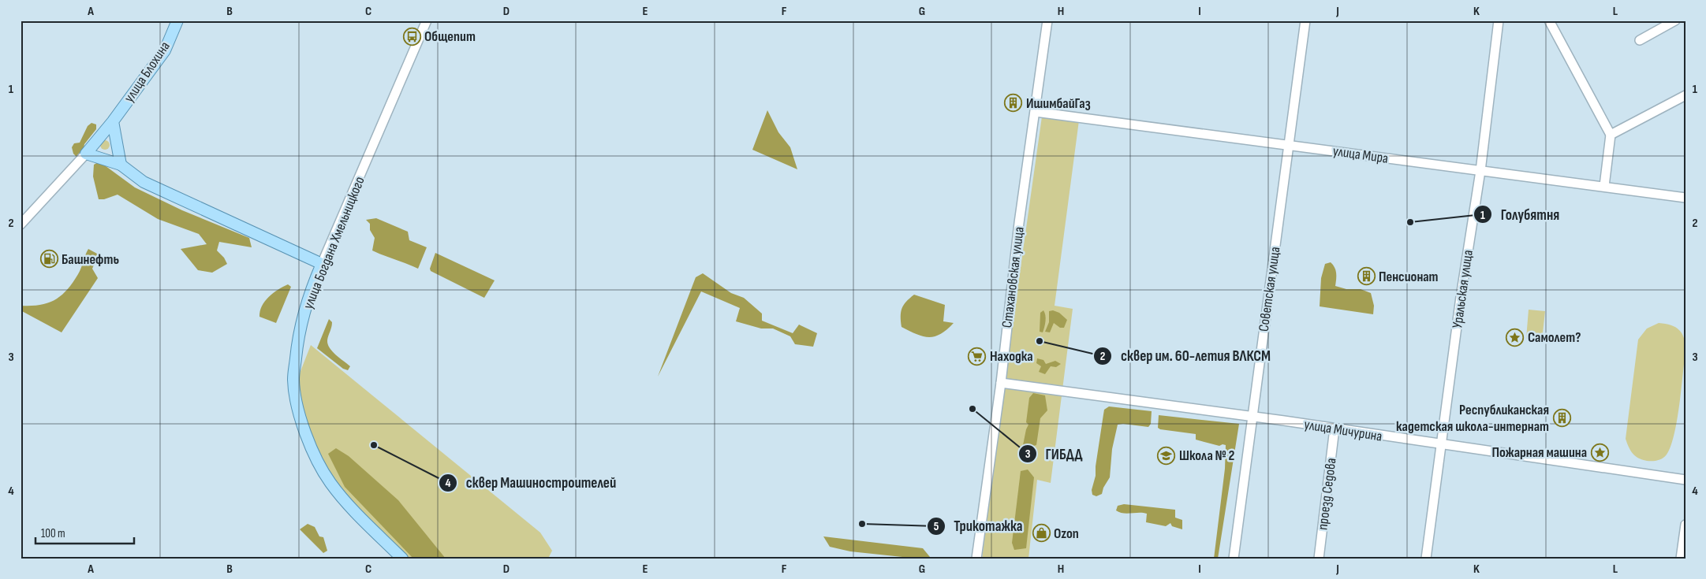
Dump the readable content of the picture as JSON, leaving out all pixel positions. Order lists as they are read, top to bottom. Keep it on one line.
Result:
{"streets":{"main road":["улица Блохина","улица Богдана Хмельницкого"],"street":["улица Мира","Стахановская улица","Советская улица","Уральская улица","улица Мичурина","проезд Седова"]},"crossings":[["улица Мира","Стахановская улица"],["улица Мира","Советская улица"],["улица Мира","Уральская улица"],["Стахановская улица","улица Мичурина"],["Советская улица","улица Мичурина"],["Уральская улица","улица Мичурина"],["улица Мичурина","проезд Седова"]],"places":{"bus stop":["Общепит"],"building":["ИшимбайГаз","Пенсионат","Республиканская кадетская школа-интернат"],"other":["Голубятня","сквер им. 60-летия ВЛКСМ","ГИБДД","сквер Машиностроителей","Трикотажка"],"fuel station":["Башнефть"],"place":["Самолет?","Пожарная машина"],"supermarket":["Находка"],"school or university":["Школа № 2"],"shop":["Ozon"]},"scale_bar":"100 m","grid":{"columns":["A","B","C","D","E","F","G","H","I","J","K","L"],"rows":["1","2","3","4"]}}
